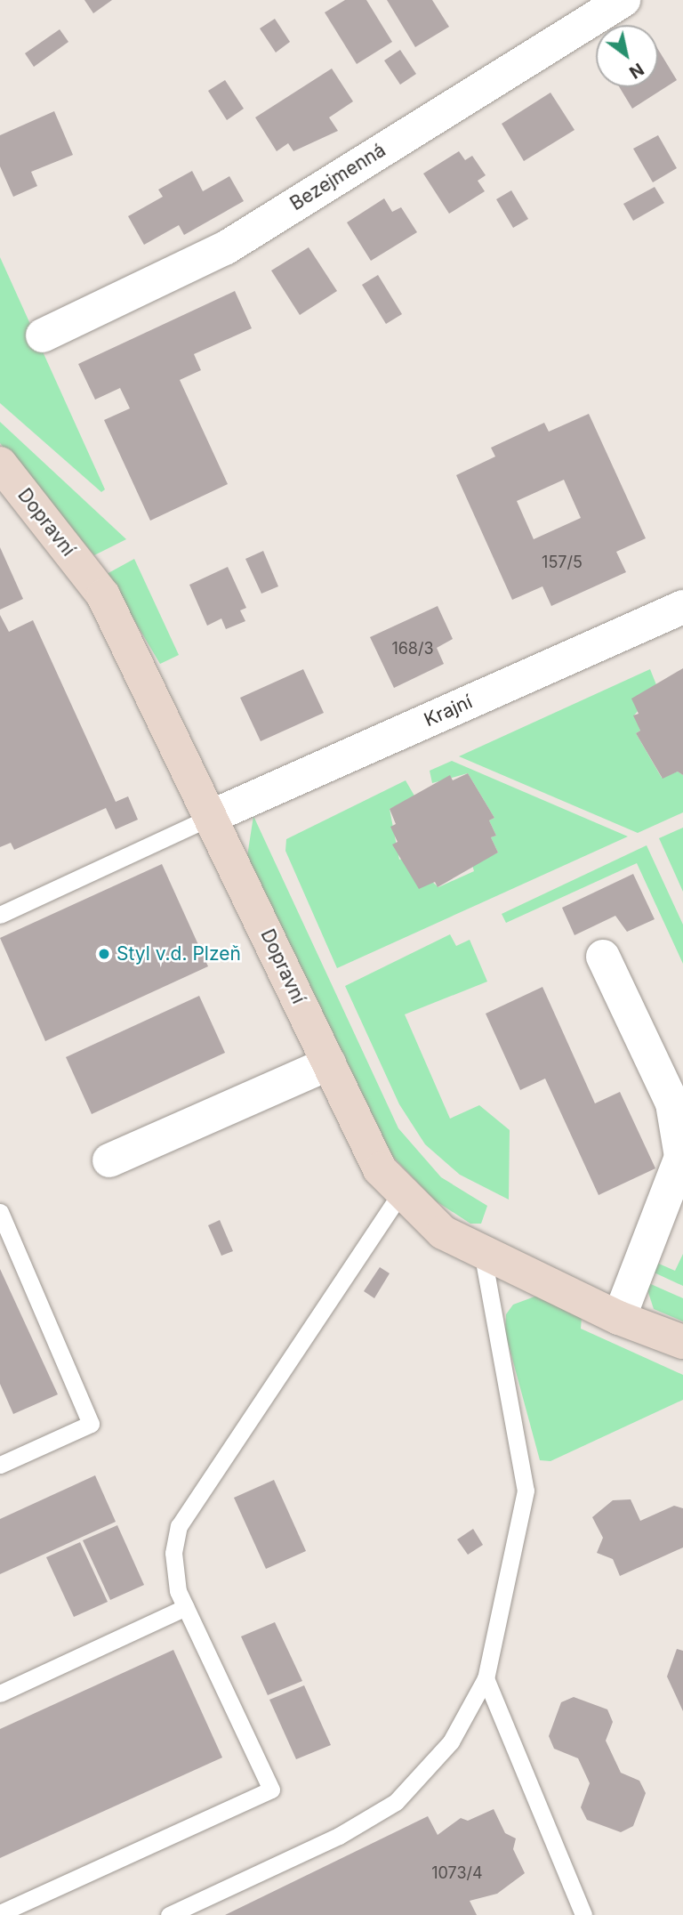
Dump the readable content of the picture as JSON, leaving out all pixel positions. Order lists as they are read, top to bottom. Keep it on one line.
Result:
{"streets":{"street":["Bezejmenná","Dopravní","Krajní"]},"crossings":[["Dopravní","Krajní"]],"places":["Styl v.d. Plzeň"],"house_numbers":["157/5","168/3","1073/4"],"north":"bottom right"}
